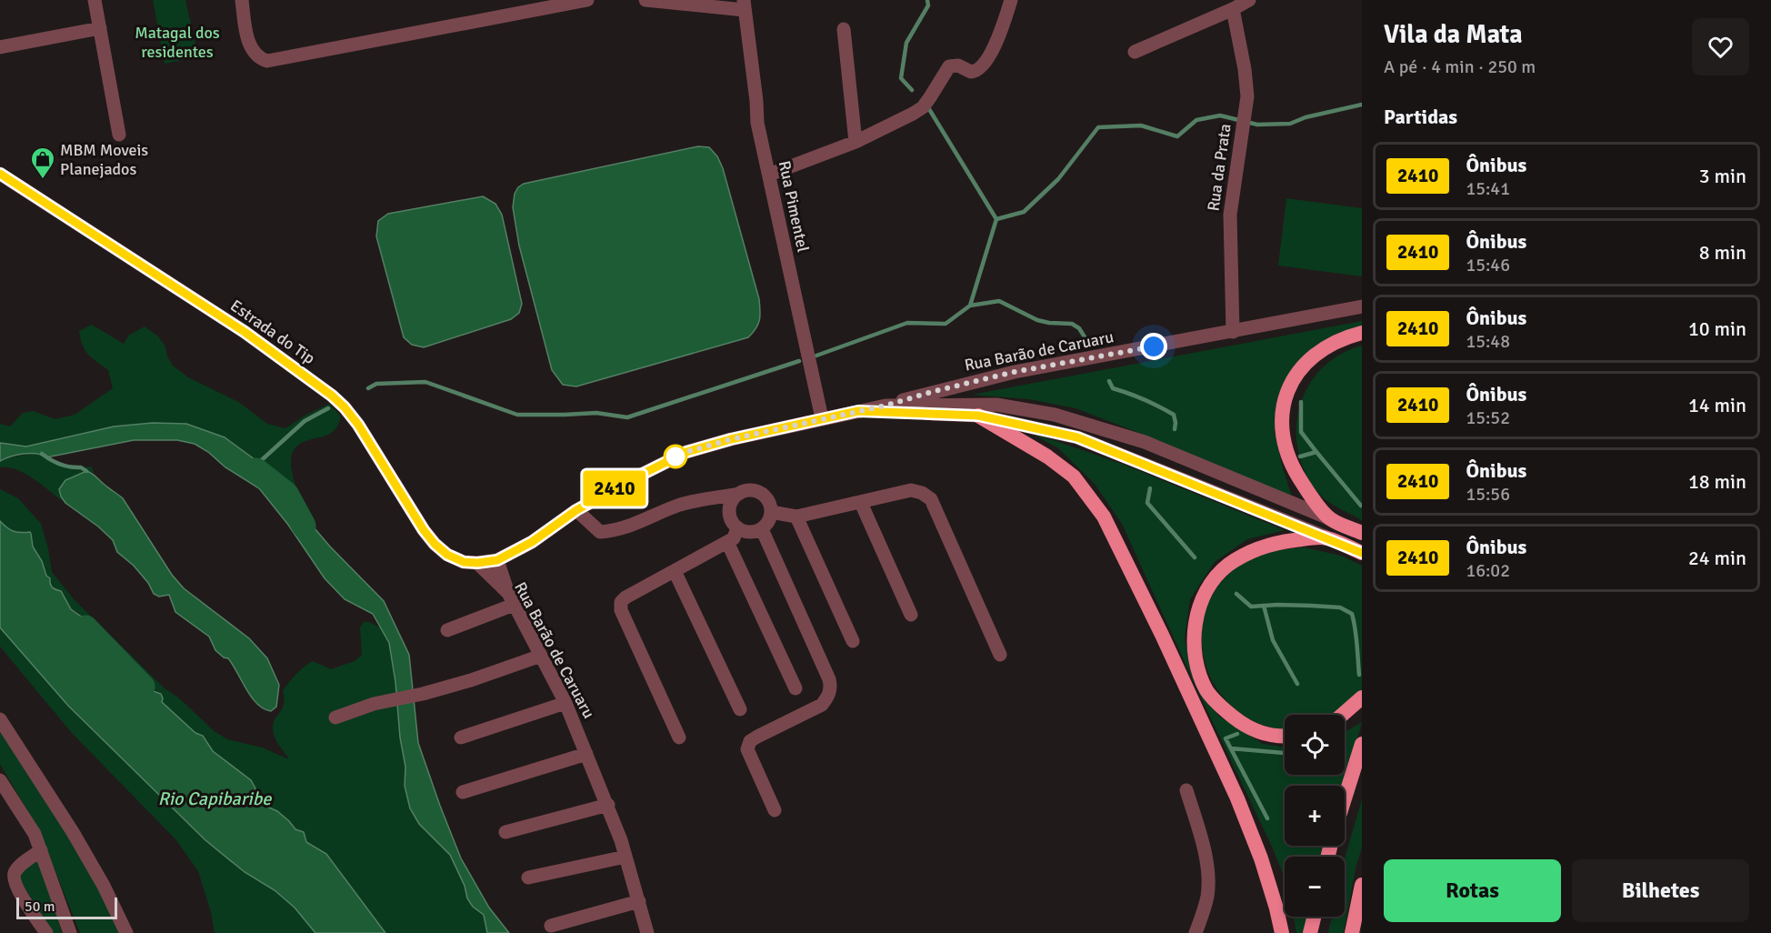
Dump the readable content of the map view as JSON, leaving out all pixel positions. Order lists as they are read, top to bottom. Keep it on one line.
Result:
{"streets":{"street":["Rua da Prata","Rua Pimentel","Estrada do Tip","Rua Barão de Caruaru"]},"crossings":[["Rua da Prata","Rua Barão de Caruaru"],["Rua Pimentel","Rua Barão de Caruaru"],["Estrada do Tip","Rua Barão de Caruaru"]],"water":["Rio Capibaribe"],"parks":["Matagal dos residentes"],"places":{"shop":["MBM Moveis Planejados"]},"lines":["bus line 2410"],"scale_bar":"50 m","page":{"on_map":"2410","heading":[["Vila da Mata","A pé · 4 min · 250 m"],"Partidas"],"list":[{"mark":"2410","name":"Ônibus","note":"15:41","value":"3 min"},{"mark":"2410","name":"Ônibus","note":"15:46","value":"8 min"},{"mark":"2410","name":"Ônibus","note":"15:48","value":"10 min"},{"mark":"2410","name":"Ônibus","note":"15:52","value":"14 min"},{"mark":"2410","name":"Ônibus","note":"15:56","value":"18 min"},{"mark":"2410","name":"Ônibus","note":"16:02","value":"24 min"}],"map_buttons":["+","−"],"buttons":["Rotas","Bilhetes"],"scale":"50 m"}}
